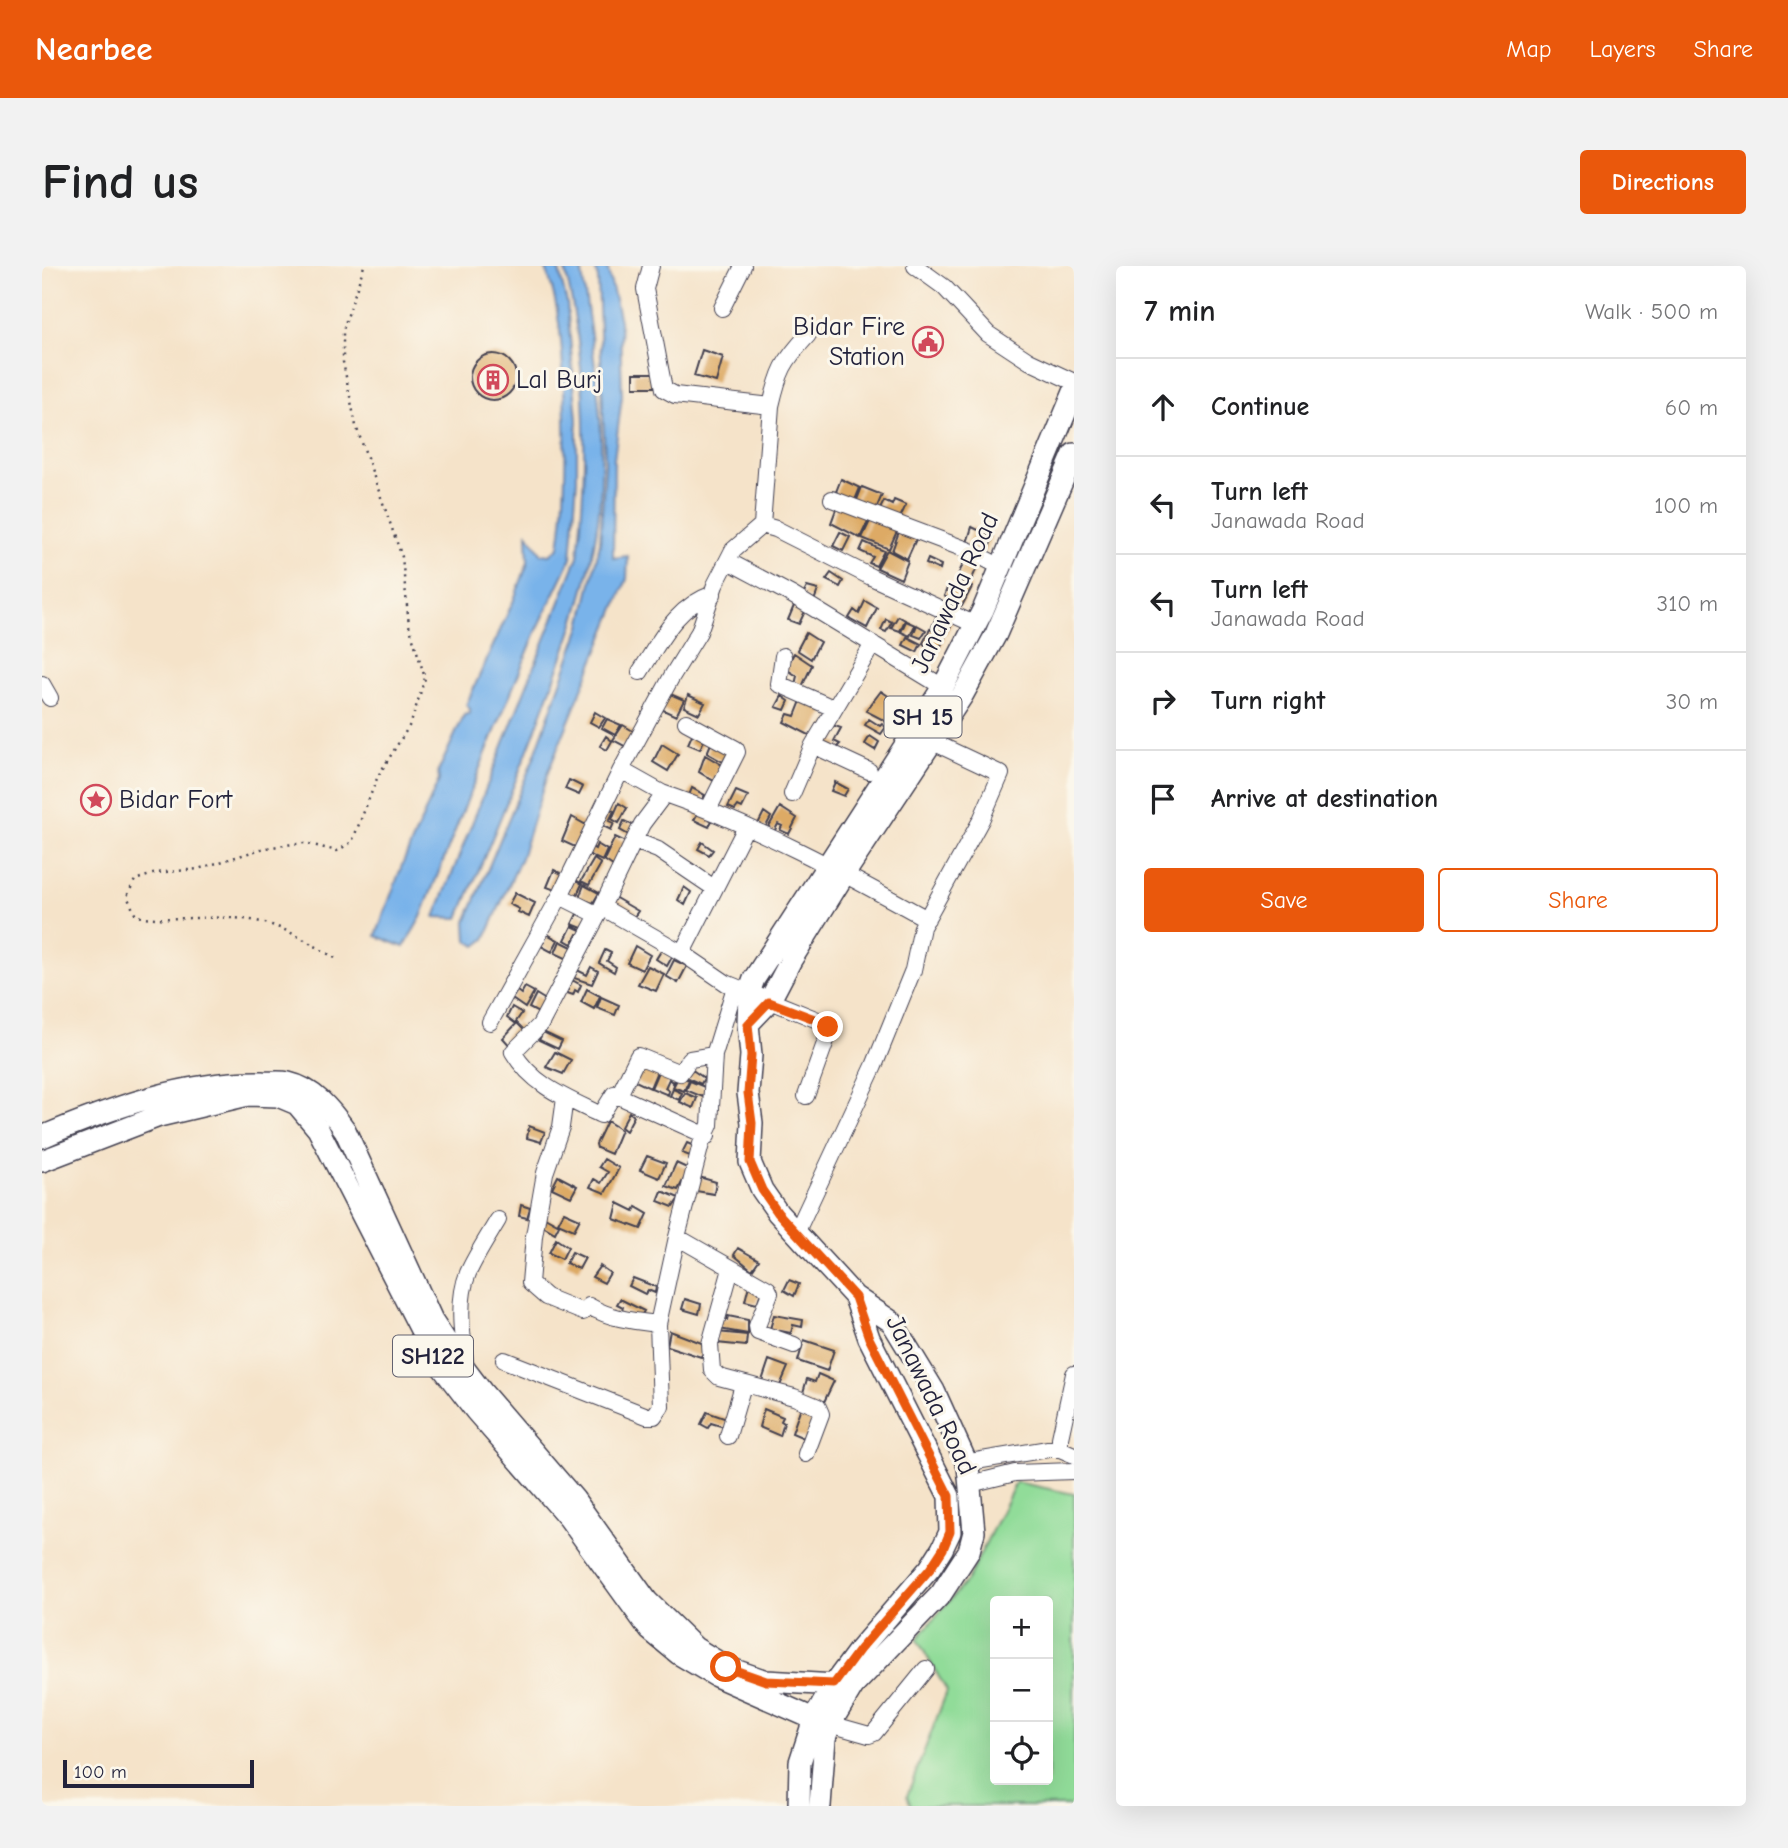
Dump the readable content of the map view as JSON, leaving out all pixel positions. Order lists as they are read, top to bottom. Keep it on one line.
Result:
{"streets":{"main road":["Janawada Road","SH 15","SH122"]},"crossings":[["Janawada Road","SH122"]],"places":{"public building":["Bidar Fire Station"],"building":["Lal Burj"],"place":["Bidar Fort"]},"scale_bar":"100 m","page":{"header":"Nearbee","nav":["Map","Layers","Share"],"buttons":["Directions",["Save","Share"]],"title":"Find us","heading":["7 min","Walk · 500 m"],"list":[["Continue","60 m"],["Turn left","Janawada Road","100 m"],["Turn left","Janawada Road","310 m"],["Turn right","30 m"],"Arrive at destination"],"map_buttons":["+","−"],"scale":"100 m"}}
